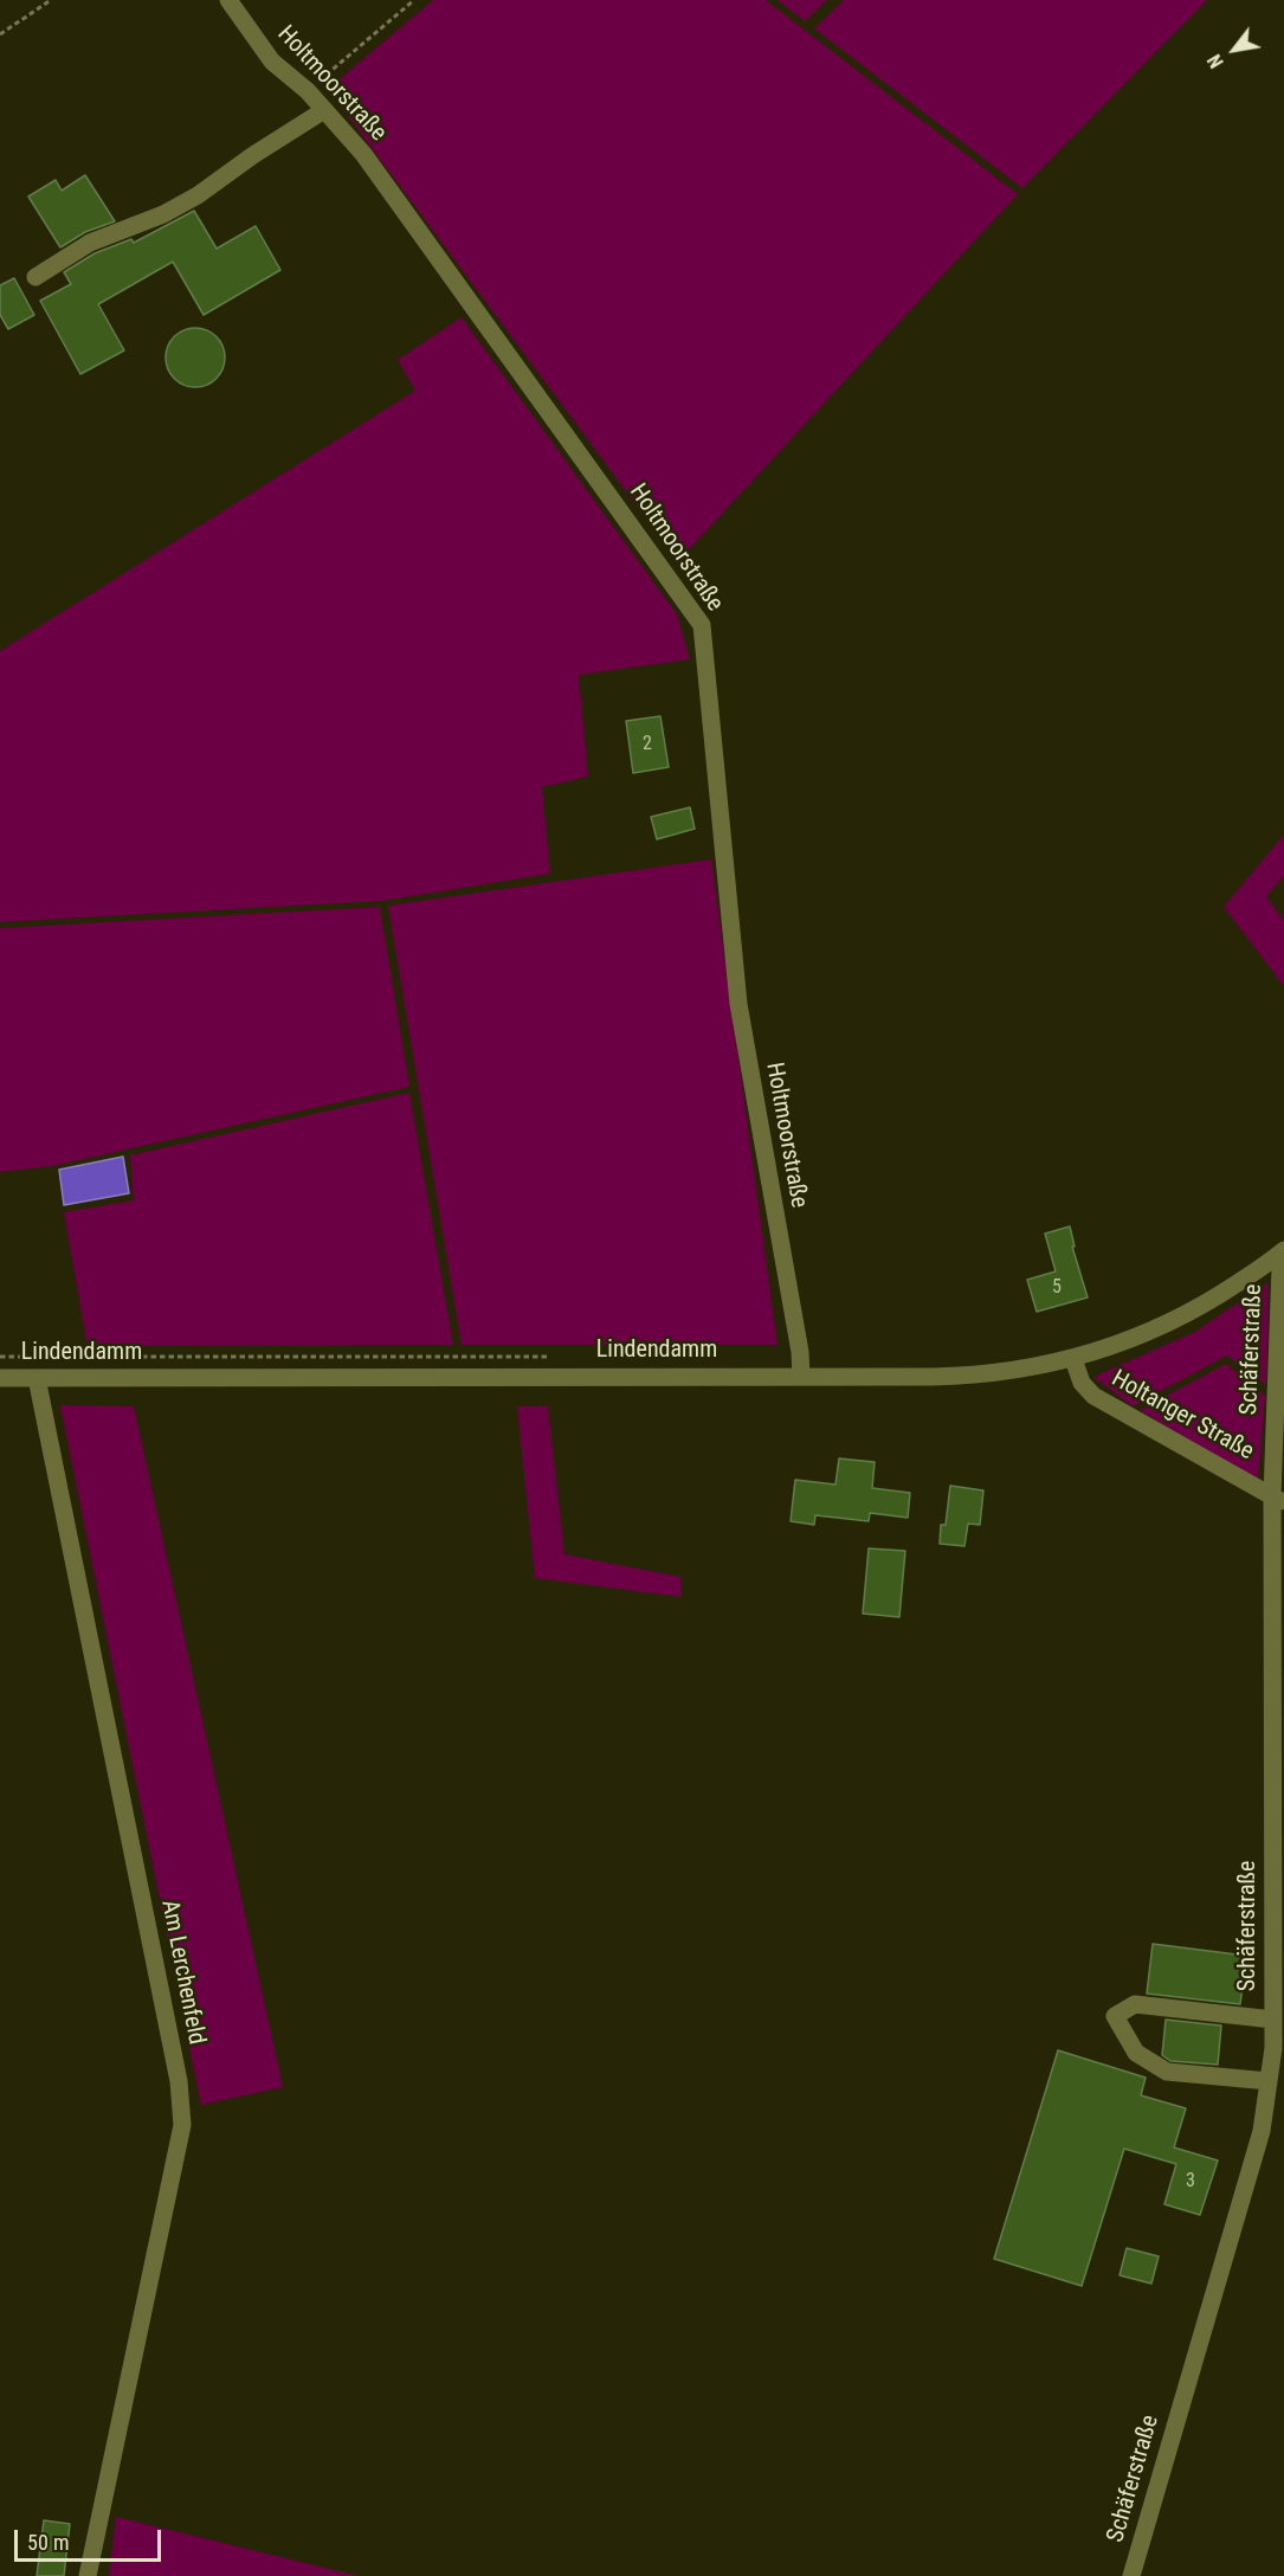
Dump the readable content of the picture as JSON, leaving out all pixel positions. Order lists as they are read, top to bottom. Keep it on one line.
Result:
{"streets":{"street":["Holtmoorstraße","Schäferstraße","Lindendamm","Holtanger Straße","Am Lerchenfeld"]},"crossings":[["Holtmoorstraße","Lindendamm"],["Schäferstraße","Lindendamm"],["Schäferstraße","Holtanger Straße"],["Lindendamm","Holtanger Straße"],["Lindendamm","Am Lerchenfeld"]],"house_numbers":["2","5","3"],"scale_bar":"50 m","north":"bottom left"}
